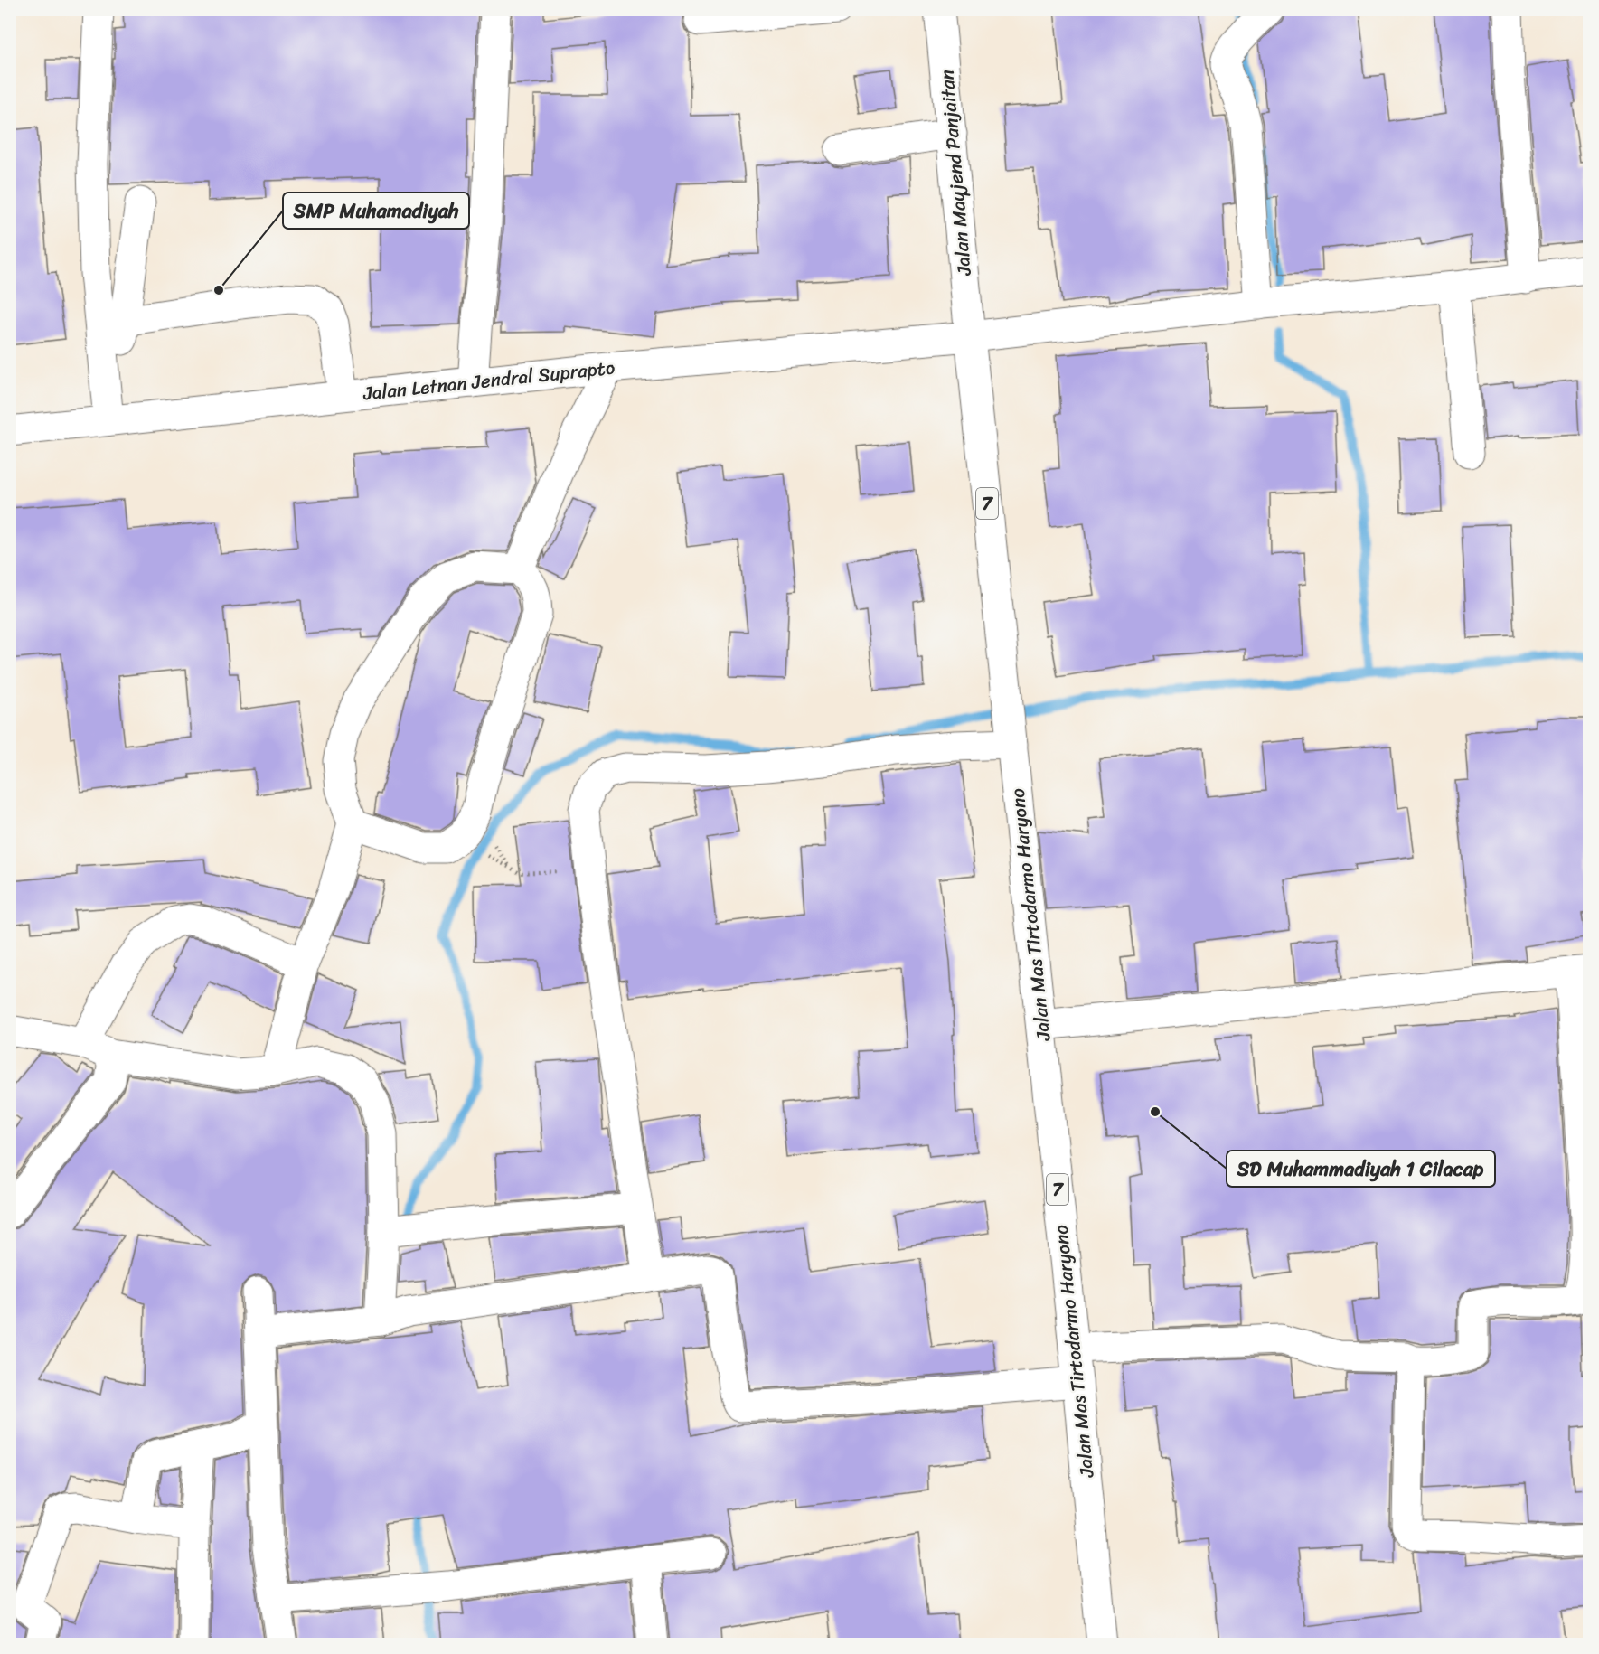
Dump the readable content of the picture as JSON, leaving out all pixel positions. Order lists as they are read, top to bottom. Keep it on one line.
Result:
{"streets":{"main road":["Jalan Mayjend Panjaitan","Jalan Letnan Jendral Suprapto","7","Jalan Mas Tirtodarmo Haryono"]},"crossings":[["Jalan Mayjend Panjaitan","Jalan Letnan Jendral Suprapto"],["Jalan Mayjend Panjaitan","7"],["Jalan Letnan Jendral Suprapto","7"],["7","Jalan Mas Tirtodarmo Haryono"]],"places":["SMP Muhamadiyah","SD Muhammadiyah 1 Cilacap"]}
